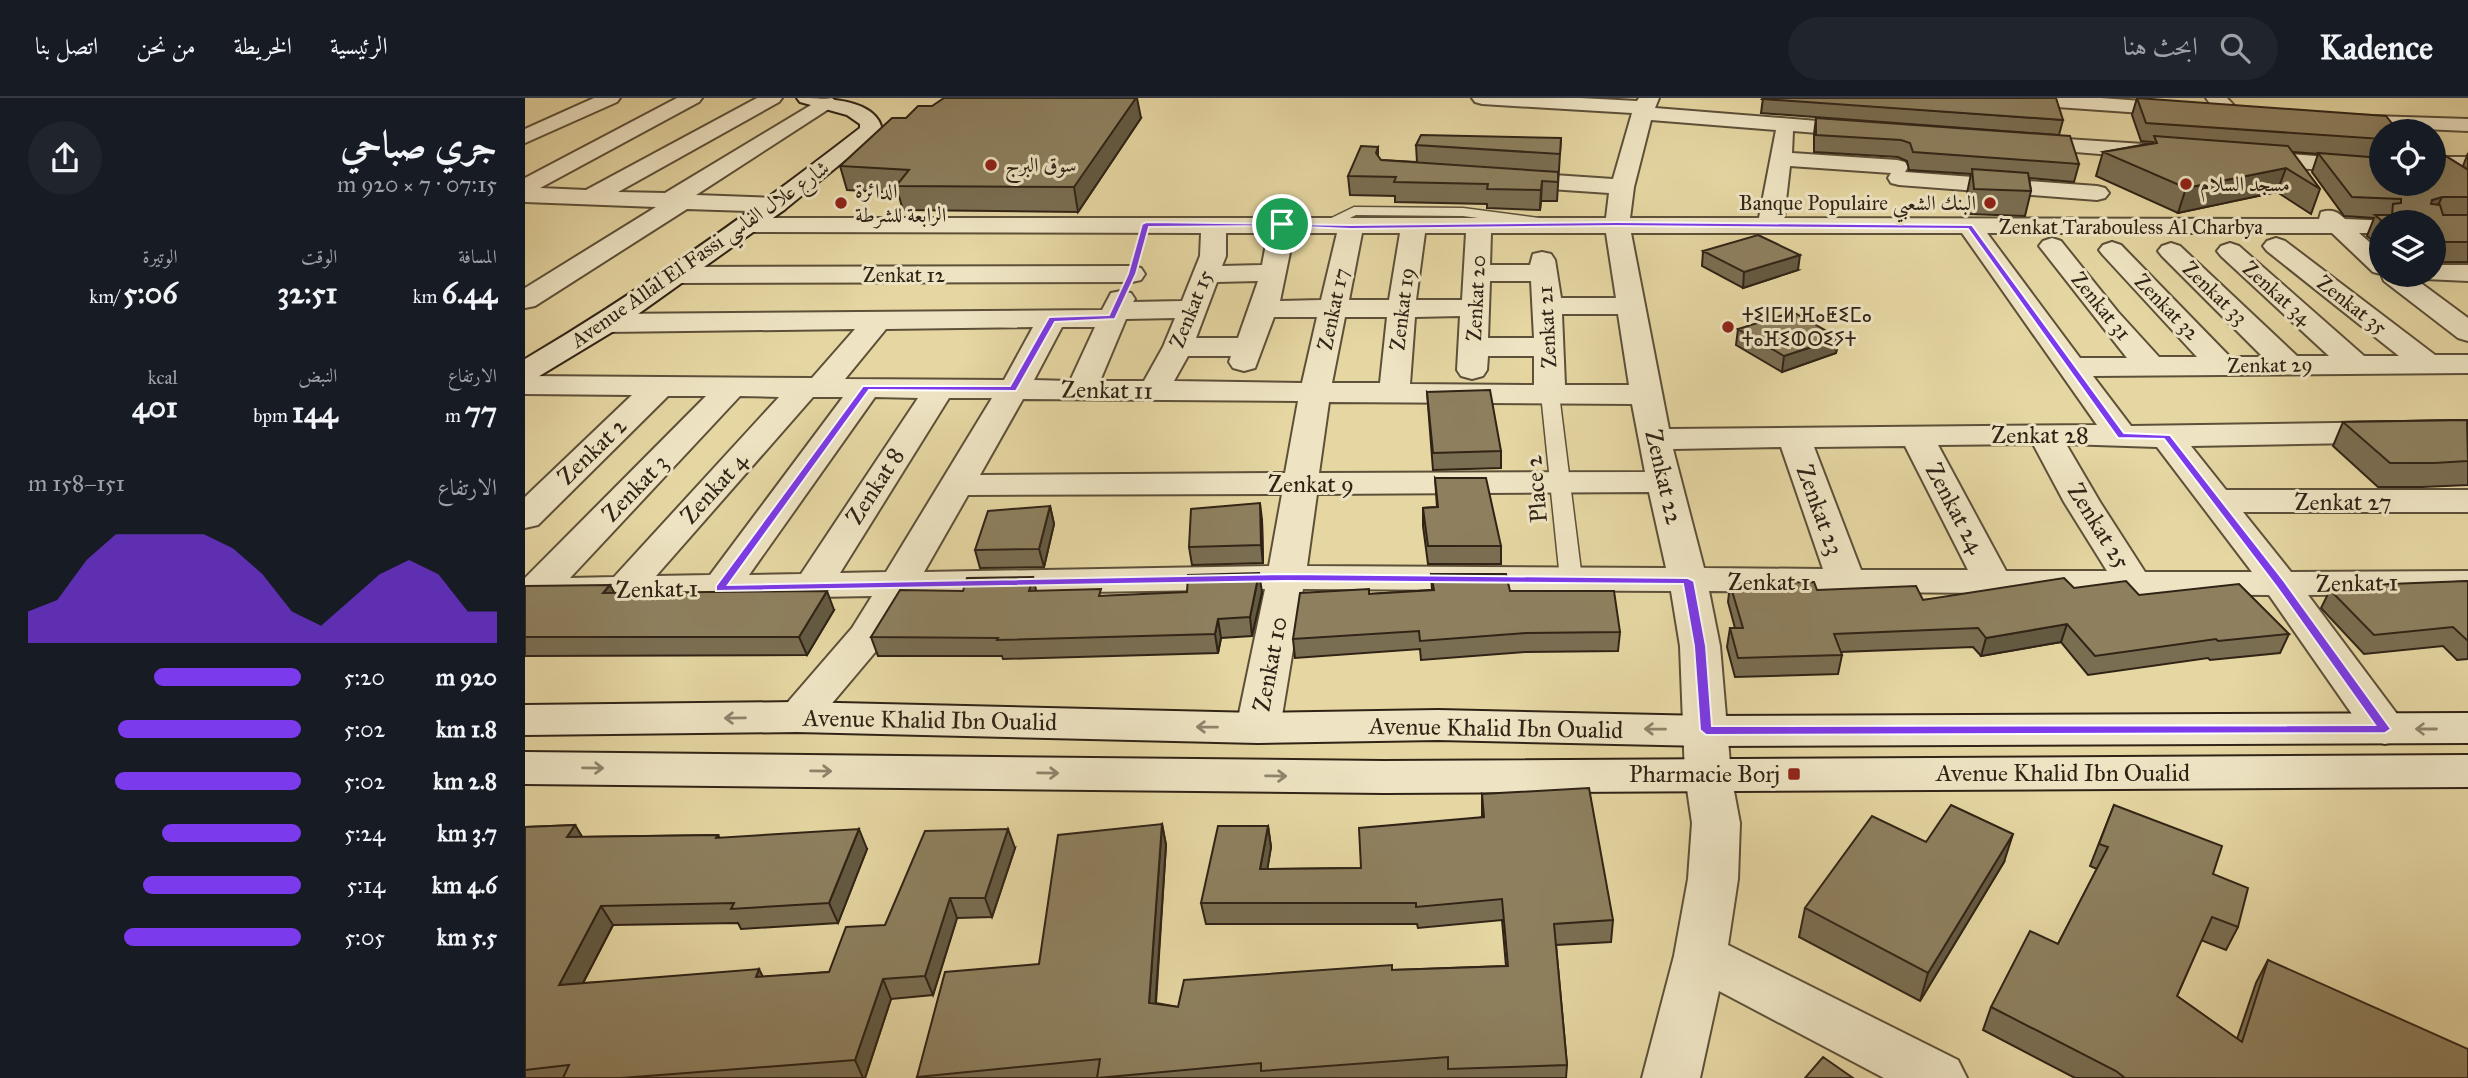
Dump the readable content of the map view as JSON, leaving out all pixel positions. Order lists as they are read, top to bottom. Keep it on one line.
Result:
{"streets":{"street":["Zenkat Tarabouless Al Charbya","Avenue Allal El Fassi شارع علال الفاسي","Zenkat 12","Zenkat 33","Zenkat 34","Zenkat 20","Zenkat 35","Zenkat 31","Zenkat 32","Zenkat 15","Zenkat 17","Zenkat 19","Zenkat 21","Zenkat 29","Zenkat 11","Zenkat 28","Zenkat 2","Zenkat 22","Zenkat 9","Zenkat 8","Zenkat 3","Zenkat 4","Zenkat 27","Zenkat 24","Zenkat 23","Zenkat 25","Zenkat 1","Zenkat 10","Avenue Khalid Ibn Oualid"],"lane":["Place 2"]},"crossings":[["Zenkat Tarabouless Al Charbya","Avenue Allal El Fassi شارع علال الفاسي"],["Zenkat Tarabouless Al Charbya","Zenkat 20"],["Zenkat Tarabouless Al Charbya","Zenkat 35"],["Zenkat Tarabouless Al Charbya","Zenkat 32"],["Zenkat Tarabouless Al Charbya","Zenkat 15"],["Zenkat Tarabouless Al Charbya","Zenkat 17"],["Zenkat Tarabouless Al Charbya","Zenkat 19"],["Zenkat Tarabouless Al Charbya","Zenkat 22"],["Avenue Allal El Fassi شارع علال الفاسي","Zenkat 12"],["Zenkat 33","Zenkat 29"],["Zenkat 34","Zenkat 29"],["Zenkat 20","Zenkat 21"],["Zenkat 35","Zenkat 29"],["Zenkat 31","Zenkat 29"],["Zenkat 32","Zenkat 29"],["Zenkat 15","Zenkat 11"],["Zenkat 17","Zenkat 11"],["Zenkat 17","Zenkat 10"],["Zenkat 19","Zenkat 11"],["Zenkat 21","Zenkat 11"],["Zenkat 21","Place 2"],["Zenkat 11","Zenkat 2"],["Zenkat 11","Zenkat 22"],["Zenkat 11","Zenkat 8"],["Zenkat 11","Zenkat 3"],["Zenkat 11","Zenkat 4"],["Zenkat 11","Place 2"],["Zenkat 11","Zenkat 10"],["Zenkat 28","Zenkat 22"],["Zenkat 28","Zenkat 24"],["Zenkat 28","Zenkat 23"],["Zenkat 28","Zenkat 25"],["Zenkat 22","Zenkat 9"],["Zenkat 22","Zenkat 1"],["Zenkat 22","Avenue Khalid Ibn Oualid"],["Zenkat 9","Place 2"],["Zenkat 9","Zenkat 10"],["Zenkat 8","Zenkat 1"],["Zenkat 3","Zenkat 1"],["Zenkat 4","Zenkat 1"],["Place 2","Zenkat 1"],["Zenkat 24","Zenkat 1"],["Zenkat 23","Zenkat 1"],["Zenkat 25","Zenkat 1"],["Zenkat 1","Zenkat 10"],["Zenkat 10","Avenue Khalid Ibn Oualid"]],"places":{"other":["سوق البرج","مسجد السلام","الدائرة الرابعة للشرطة","Banque Populaire البنك الشعبي","ⵜⵉⵏⵎⵍ ⴼⴰⵟⵉⵎⴰ ⵜⴰⴼⵉⵀⵔⵉⵢⵜ"],"transit":["Pharmacie Borj"]},"page":{"header":"Kadence","search":"ابحث هنا","nav":["الرئيسية","الخريطة","من نحن","اتصل بنا"],"heading":["جري صباحي","07:15 · 7 × 920 m"],"stats":[["المسافة","6.44 km"],["الوقت","32:51"],["الوتيرة","5:06 /km"],["الارتفاع","77 m"],["النبض","144 bpm"],["kcal","401"]],"chart":["الارتفاع","151–158 m"],"list":[{"name":"920 m","note":"5:20"},{"name":"1.8 km","note":"5:02"},{"name":"2.8 km","note":"5:02"},{"name":"3.7 km","note":"5:24"},{"name":"4.6 km","note":"5:14"},{"name":"5.5 km","note":"5:05"}]}}
